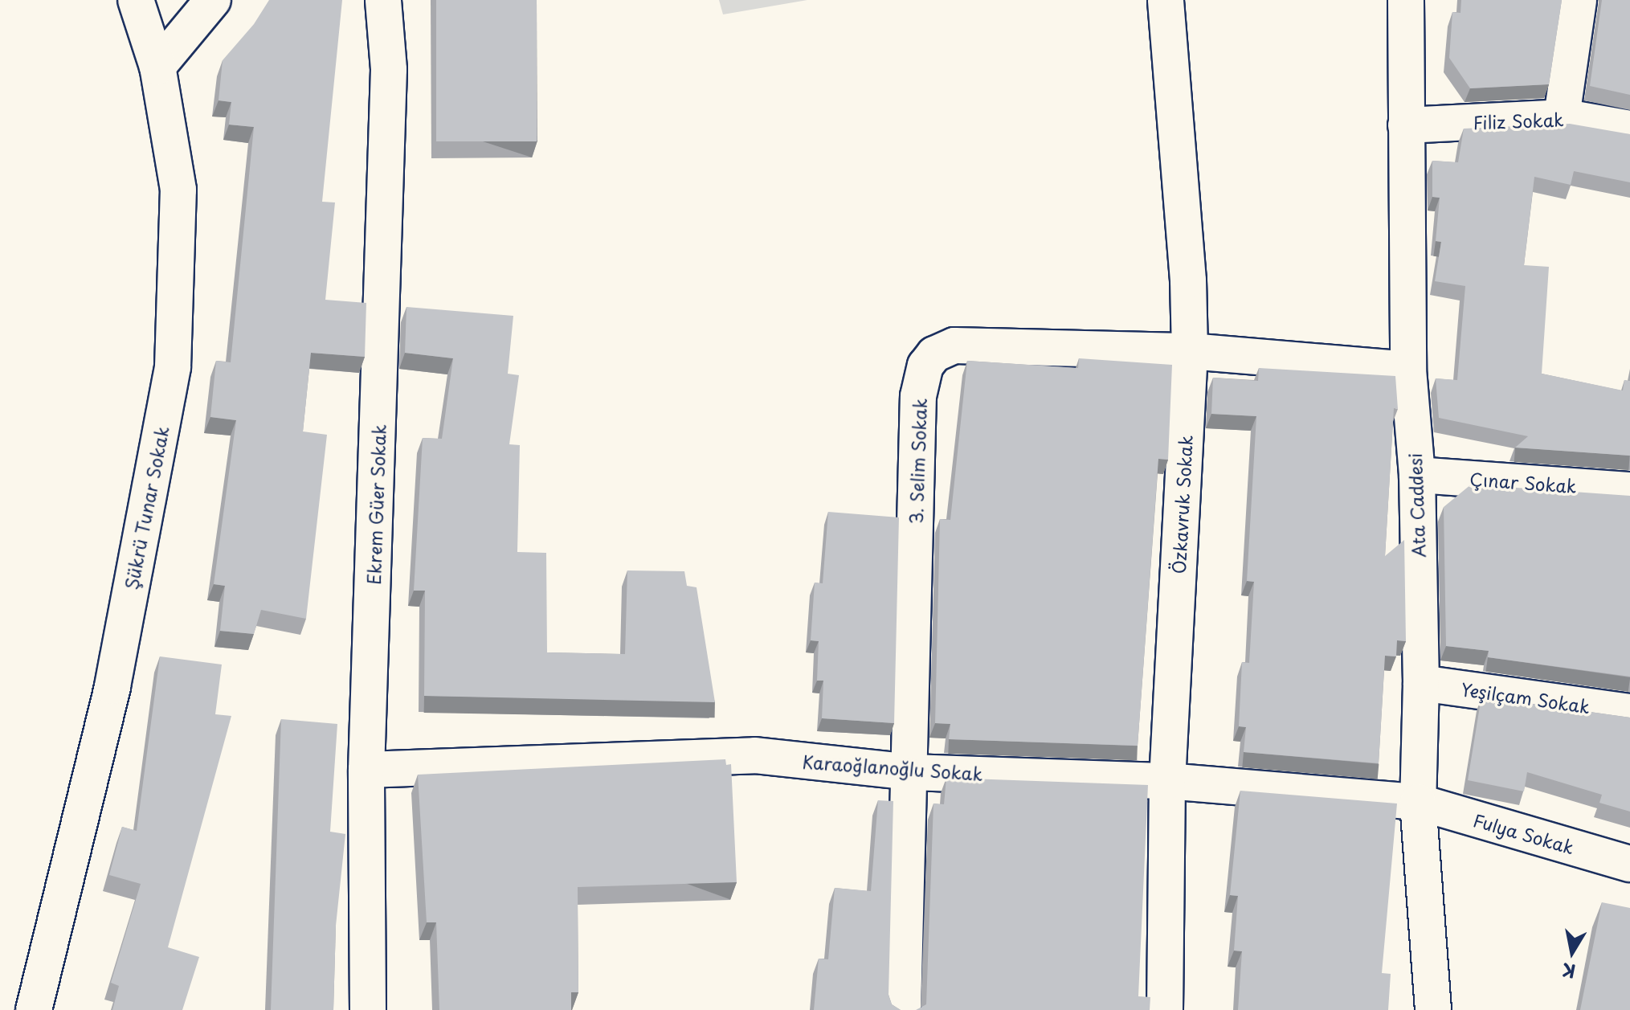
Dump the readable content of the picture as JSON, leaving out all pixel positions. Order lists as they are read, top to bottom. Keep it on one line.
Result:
{"streets":{"street":["Filiz Sokak","3. Selim Sokak","Çınar Sokak","Ekrem Güer Sokak","Özkavruk Sokak","Ata Caddesi","Şükrü Tunar Sokak","Yeşilçam Sokak","Karaoğlanoğlu Sokak","Fulya Sokak"]},"crossings":[["Filiz Sokak","Ata Caddesi"],["3. Selim Sokak","Özkavruk Sokak"],["3. Selim Sokak","Ata Caddesi"],["3. Selim Sokak","Karaoğlanoğlu Sokak"],["Çınar Sokak","Ata Caddesi"],["Ekrem Güer Sokak","Karaoğlanoğlu Sokak"],["Özkavruk Sokak","Karaoğlanoğlu Sokak"],["Ata Caddesi","Yeşilçam Sokak"],["Ata Caddesi","Karaoğlanoğlu Sokak"],["Ata Caddesi","Fulya Sokak"],["Karaoğlanoğlu Sokak","Fulya Sokak"]],"north":"bottom"}
